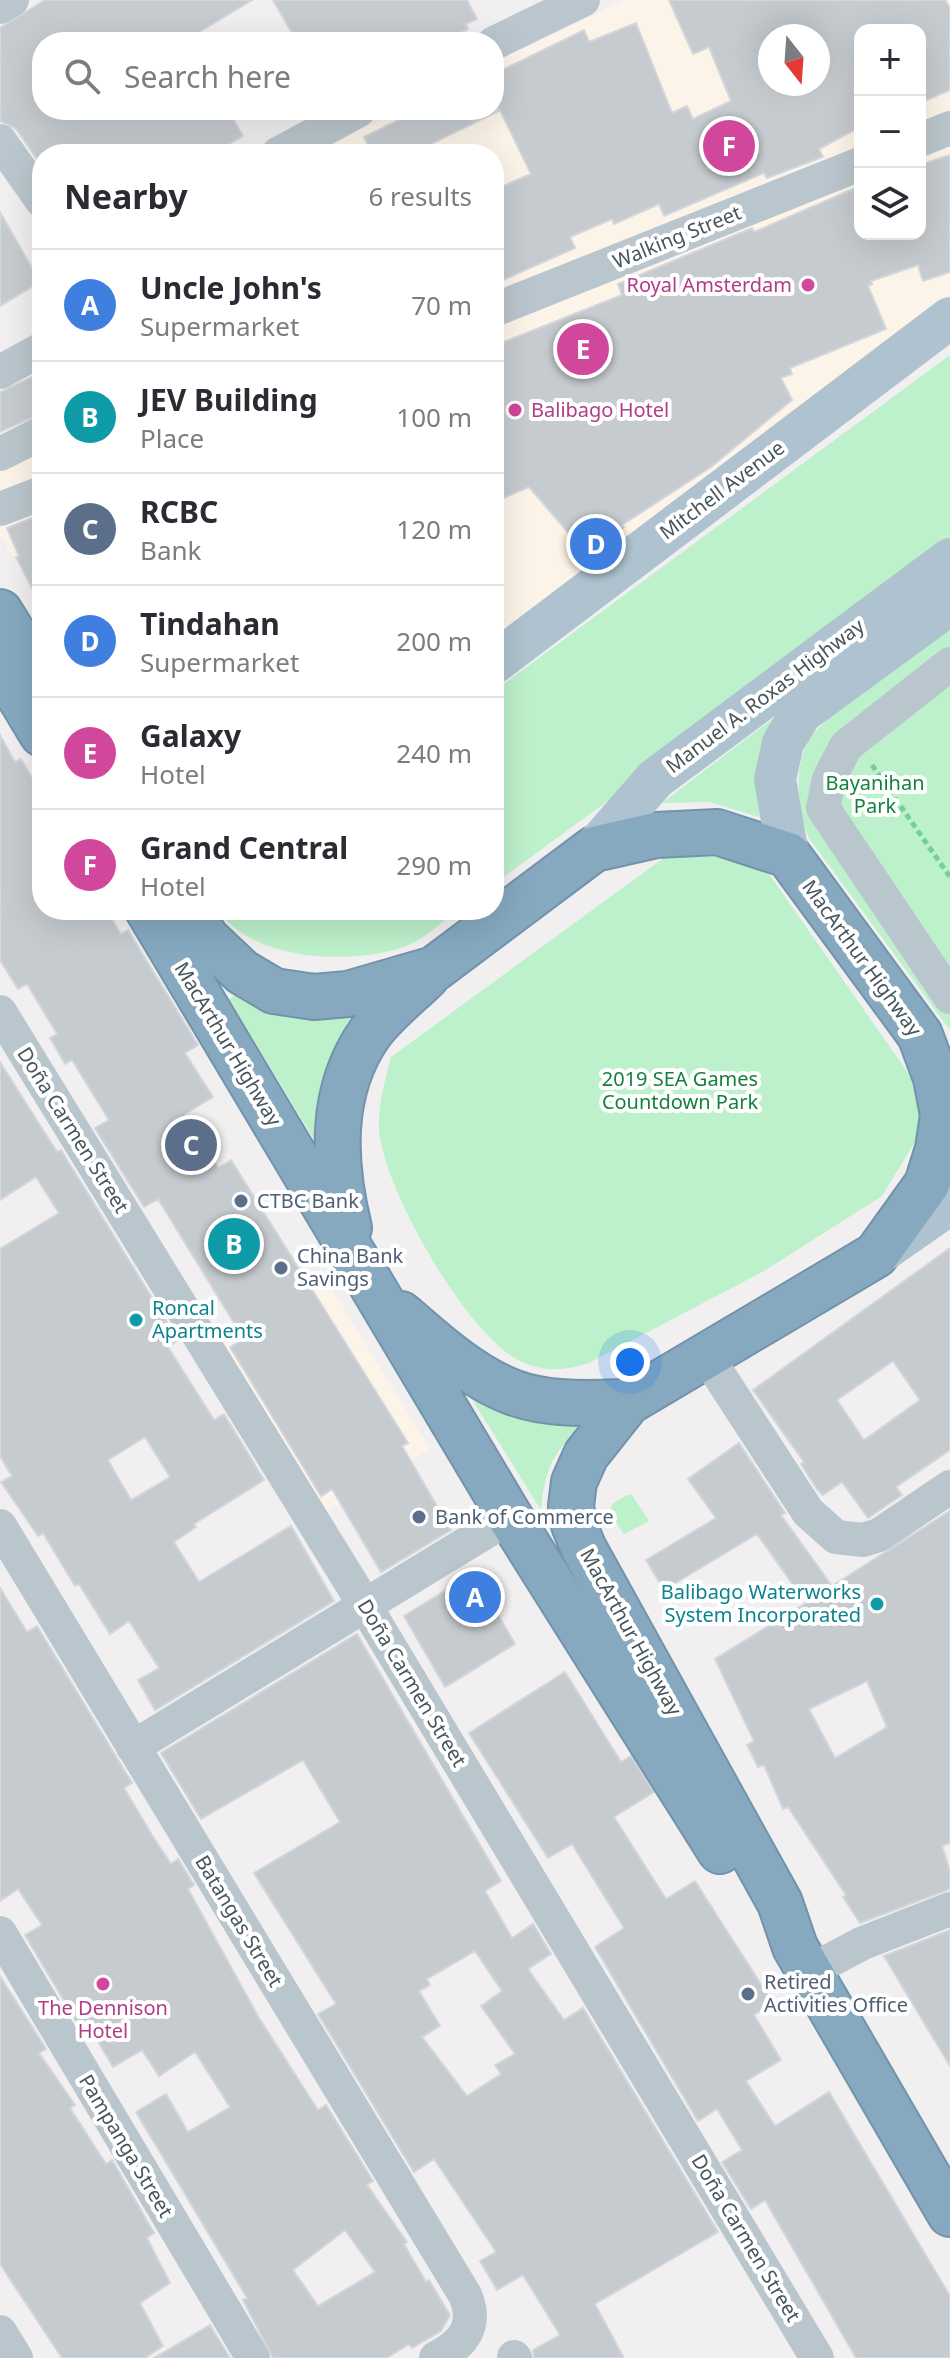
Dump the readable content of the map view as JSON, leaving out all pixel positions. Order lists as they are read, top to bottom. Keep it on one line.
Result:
{"streets":{"highway":["MacArthur Highway"],"main road":["Mitchell Avenue","Manuel A. Roxas Highway"],"street":["Walking Street","Doña Carmen Street","Batangas Street","Pampanga Street"]},"crossings":[["Manuel A. Roxas Highway","MacArthur Highway"]],"parks":["Bayanihan Park","2019 SEA Games Countdown Park"],"places":["Royal Amsterdam","Balibago Hotel","CTBC Bank","China Bank Savings","Roncal Apartments","Bank of Commerce","Balibago Waterworks System Incorporated","The Dennison Hotel","Retired Activities Office"],"north":"bottom","page":{"map_buttons":["+","−"],"search":"Search here","pins":["F","E","D","C","B","A"],"heading":["Nearby","6 results"],"list":[{"mark":"A","name":"Uncle John's","note":"Supermarket","value":"70 m"},{"mark":"B","name":"JEV Building","note":"Place","value":"100 m"},{"mark":"C","name":"RCBC","note":"Bank","value":"120 m"},{"mark":"D","name":"Tindahan","note":"Supermarket","value":"200 m"},{"mark":"E","name":"Galaxy","note":"Hotel","value":"240 m"},{"mark":"F","name":"Grand Central","note":"Hotel","value":"290 m"}]}}
